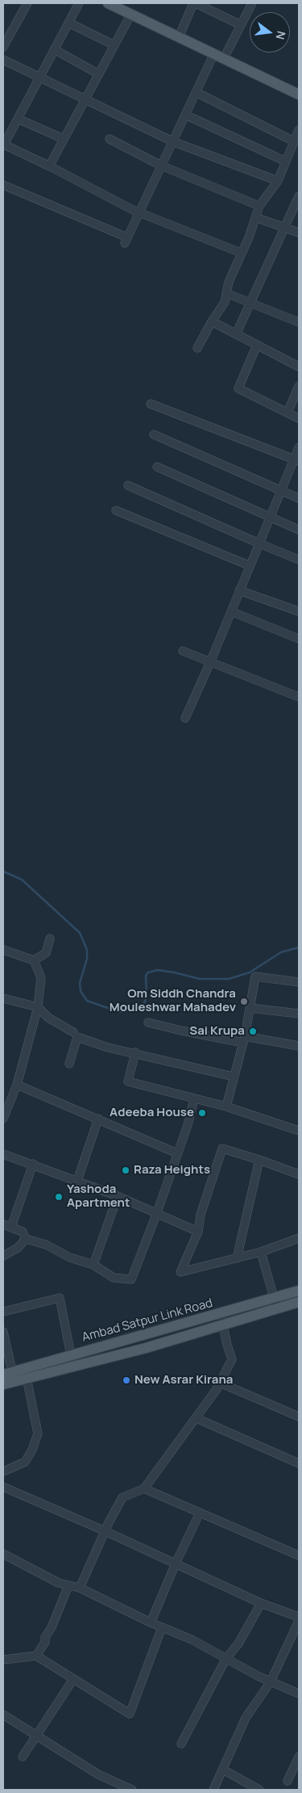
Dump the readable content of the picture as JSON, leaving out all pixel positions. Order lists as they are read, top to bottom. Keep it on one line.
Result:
{"streets":{"main road":["Ambad Satpur Link Road"]},"places":["Om Siddh Chandra Mouleshwar Mahadev","Sai Krupa","Adeeba House","Raza Heights","Yashoda Apartment","New Asrar Kirana"],"north":"right"}
